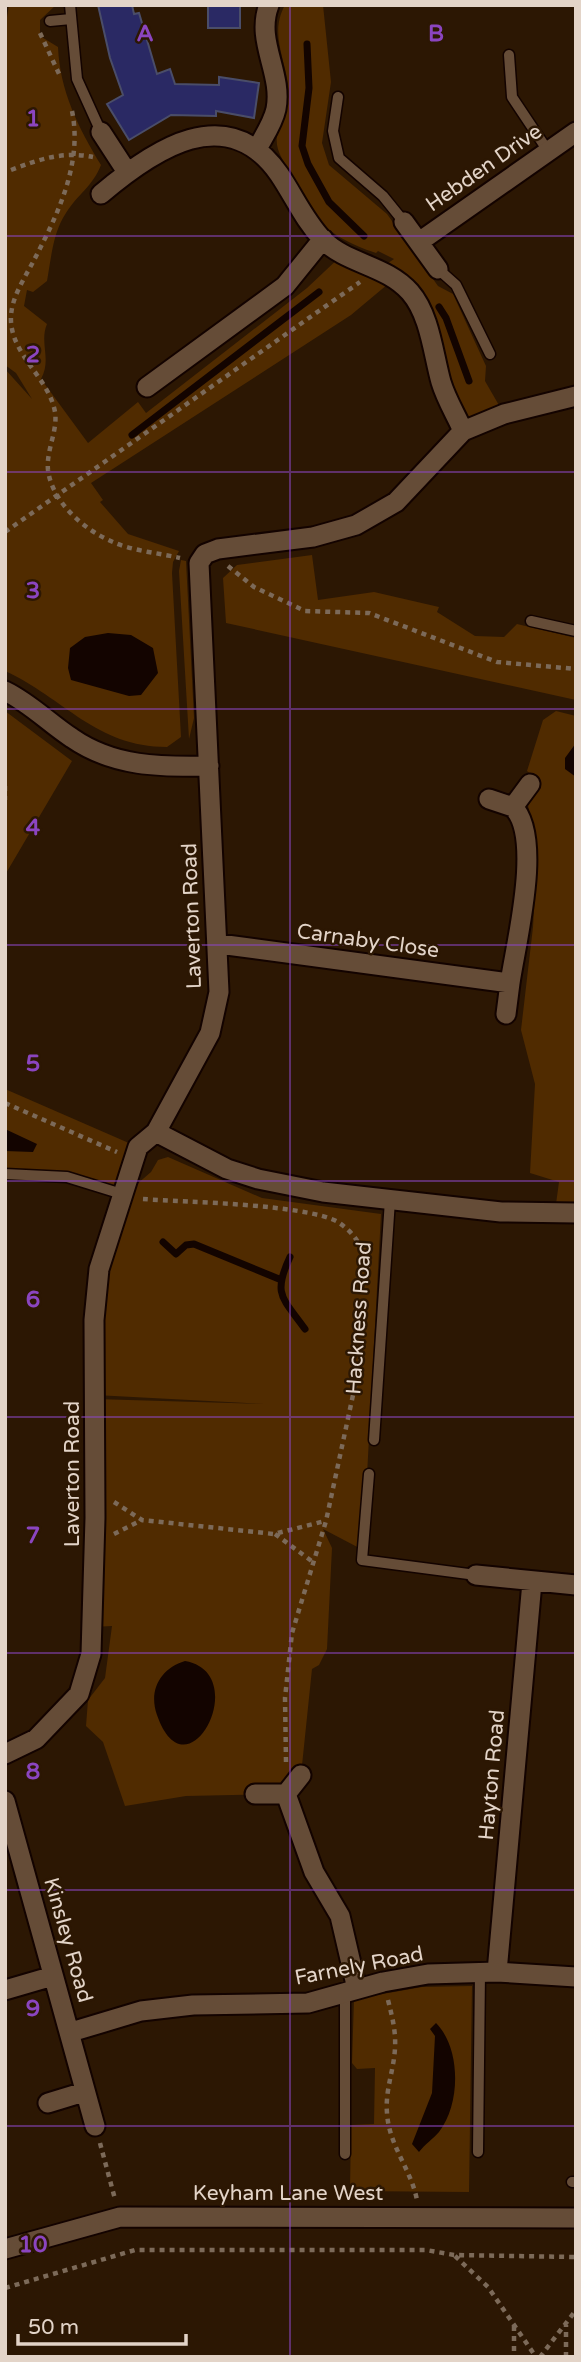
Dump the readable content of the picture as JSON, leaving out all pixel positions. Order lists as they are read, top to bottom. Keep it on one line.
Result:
{"streets":{"street":["Hebden Drive","Laverton Road","Carnaby Close","Hayton Road","Kinsley Road","Farnely Road","Keyham Lane West"],"lane":["Hackness Road"]},"crossings":[["Laverton Road","Carnaby Close"],["Hayton Road","Farnely Road"],["Kinsley Road","Farnely Road"]],"scale_bar":"50 m","grid":{"columns":["A","B"],"rows":["1","2","3","4","5","6","7","8","9","10"]}}
